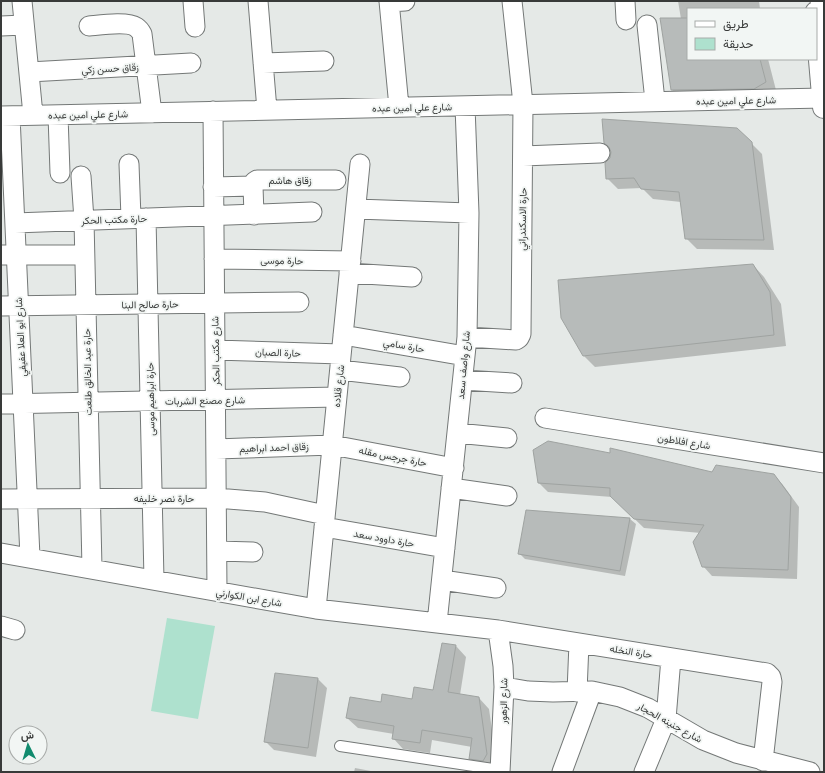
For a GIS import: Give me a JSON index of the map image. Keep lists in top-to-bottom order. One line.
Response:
{"streets":{"street":["زقاق حسن زكي","شارع علي امين عبده","زقاق هاشم","حارة مكتب الحكر","حارة الاسكندراني","حارة موسى","حارة صالح البنا","شارع ابو العلا عفيفي","حارة سامي","شارع مكتب الحكر","حارة الصبان","شارع واصف سعد","حارة عبد الخالق طلعت","شارع قلاده","حارة ابراهيم موسى","شارع مصنع الشربات","شارع افلاطون","زقاق احمد ابراهيم","حارة جرجس مقله","حارة نصر خليفه","حارة داوود سعد","شارع ابن الكوارني","حارة النخله","شارع الزهور","شارع جنينه الحجار"]},"crossings":[["شارع علي امين عبده","حارة الاسكندراني"],["شارع علي امين عبده","شارع ابو العلا عفيفي"],["شارع علي امين عبده","شارع مكتب الحكر"],["شارع علي امين عبده","شارع واصف سعد"],["حارة مكتب الحكر","شارع ابو العلا عفيفي"],["حارة مكتب الحكر","شارع مكتب الحكر"],["حارة مكتب الحكر","حارة عبد الخالق طلعت"],["حارة مكتب الحكر","حارة ابراهيم موسى"],["حارة الاسكندراني","شارع واصف سعد"],["حارة موسى","شارع مكتب الحكر"],["حارة موسى","شارع قلاده"],["حارة صالح البنا","شارع ابو العلا عفيفي"],["حارة صالح البنا","شارع مكتب الحكر"],["حارة صالح البنا","حارة عبد الخالق طلعت"],["حارة صالح البنا","حارة ابراهيم موسى"],["شارع ابو العلا عفيفي","شارع مصنع الشربات"],["شارع ابو العلا عفيفي","حارة نصر خليفه"],["شارع ابو العلا عفيفي","شارع ابن الكوارني"],["حارة سامي","شارع واصف سعد"],["حارة سامي","شارع قلاده"],["شارع مكتب الحكر","حارة الصبان"],["شارع مكتب الحكر","شارع مصنع الشربات"],["شارع مكتب الحكر","زقاق احمد ابراهيم"],["شارع مكتب الحكر","حارة نصر خليفه"],["شارع مكتب الحكر","شارع ابن الكوارني"],["حارة الصبان","شارع قلاده"],["شارع واصف سعد","حارة جرجس مقله"],["شارع واصف سعد","حارة داوود سعد"],["شارع واصف سعد","شارع ابن الكوارني"],["حارة عبد الخالق طلعت","شارع مصنع الشربات"],["حارة عبد الخالق طلعت","حارة نصر خليفه"],["حارة عبد الخالق طلعت","شارع ابن الكوارني"],["شارع قلاده","شارع مصنع الشربات"],["شارع قلاده","زقاق احمد ابراهيم"],["شارع قلاده","حارة جرجس مقله"],["شارع قلاده","حارة نصر خليفه"],["شارع قلاده","حارة داوود سعد"],["شارع قلاده","شارع ابن الكوارني"],["حارة ابراهيم موسى","شارع مصنع الشربات"],["حارة ابراهيم موسى","حارة نصر خليفه"],["حارة ابراهيم موسى","شارع ابن الكوارني"],["زقاق احمد ابراهيم","حارة جرجس مقله"],["حارة نصر خليفه","حارة داوود سعد"],["شارع ابن الكوارني","حارة النخله"],["شارع ابن الكوارني","شارع الزهور"],["حارة النخله","شارع الزهور"],["حارة النخله","شارع جنينه الحجار"],["شارع الزهور","شارع جنينه الحجار"]],"legend":["طريق","حديقة"],"north":"top"}
